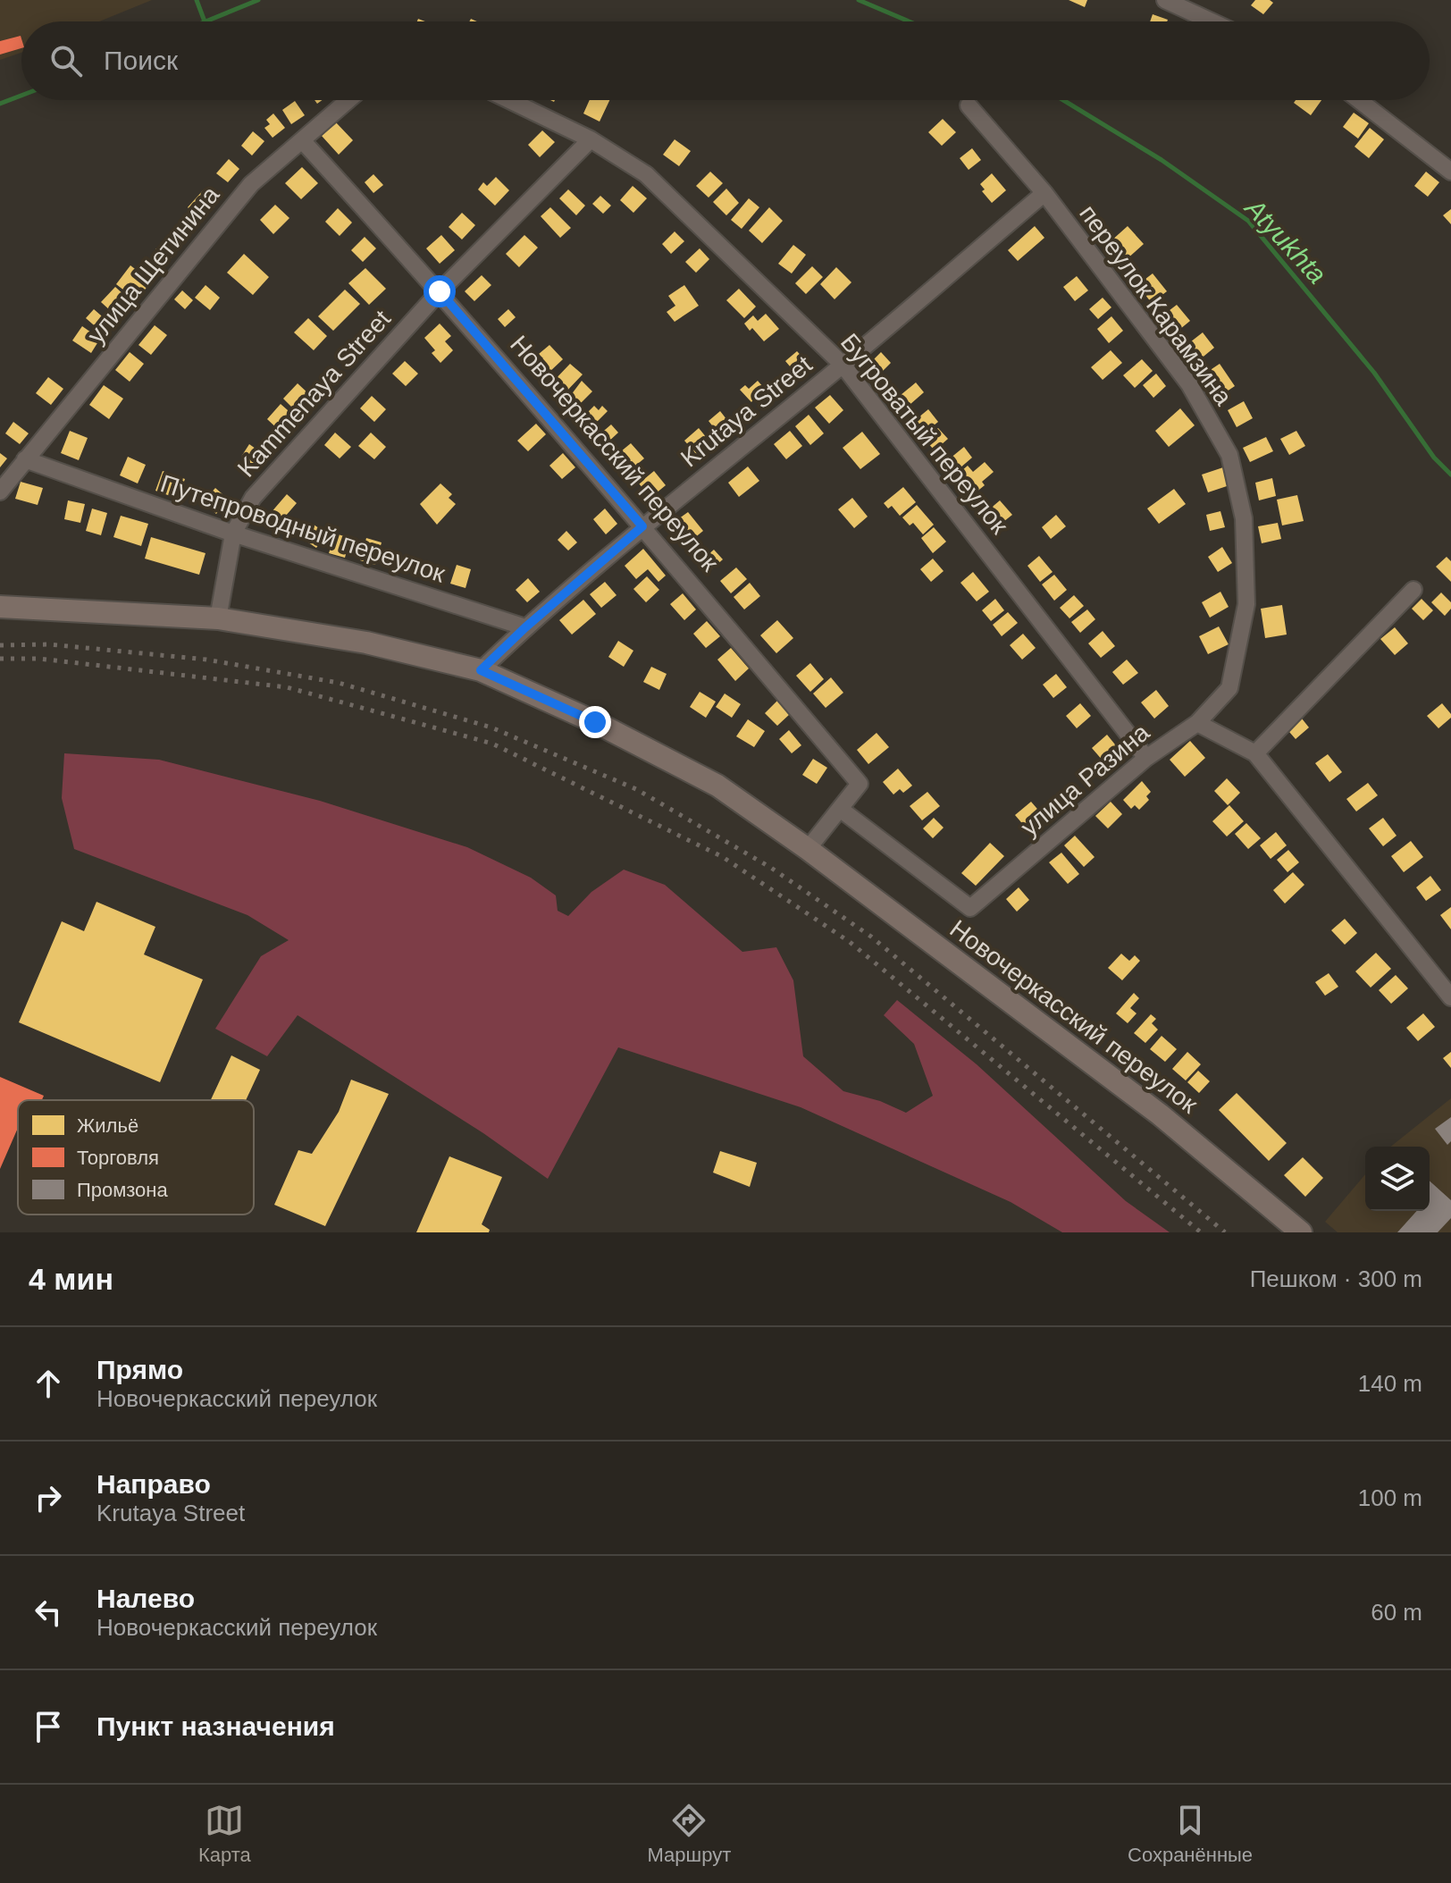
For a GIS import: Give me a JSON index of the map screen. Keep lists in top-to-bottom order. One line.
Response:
{"streets":{"main road":["Новочеркасский переулок"],"street":["улица Щетинина","переулок Карамзина","Kammenaya Street","Krutaya Street","Бугроватый переулок","Путепроводный переулок","улица Разина"]},"crossings":[["улица Щетинина","Новочеркасский переулок"],["улица Щетинина","Путепроводный переулок"],["переулок Карамзина","Krutaya Street"],["переулок Карамзина","улица Разина"],["Kammenaya Street","Бугроватый переулок"],["Kammenaya Street","Новочеркасский переулок"],["Kammenaya Street","Путепроводный переулок"],["Krutaya Street","Бугроватый переулок"],["Krutaya Street","Новочеркасский переулок"],["Krutaya Street","Путепроводный переулок"],["Бугроватый переулок","улица Разина"],["Новочеркасский переулок","улица Разина"]],"water":["Atyukhta"],"legend":["Жильё","Торговля","Промзона"],"page":{"search":"Поиск","heading":["4 мин","Пешком · 300 m"],"list":[["Прямо","Новочеркасский переулок","140 m"],["Направо","Krutaya Street","100 m"],["Налево","Новочеркасский переулок","60 m"],"Пункт назначения"],"nav":["Карта","Маршрут","Сохранённые"]}}
